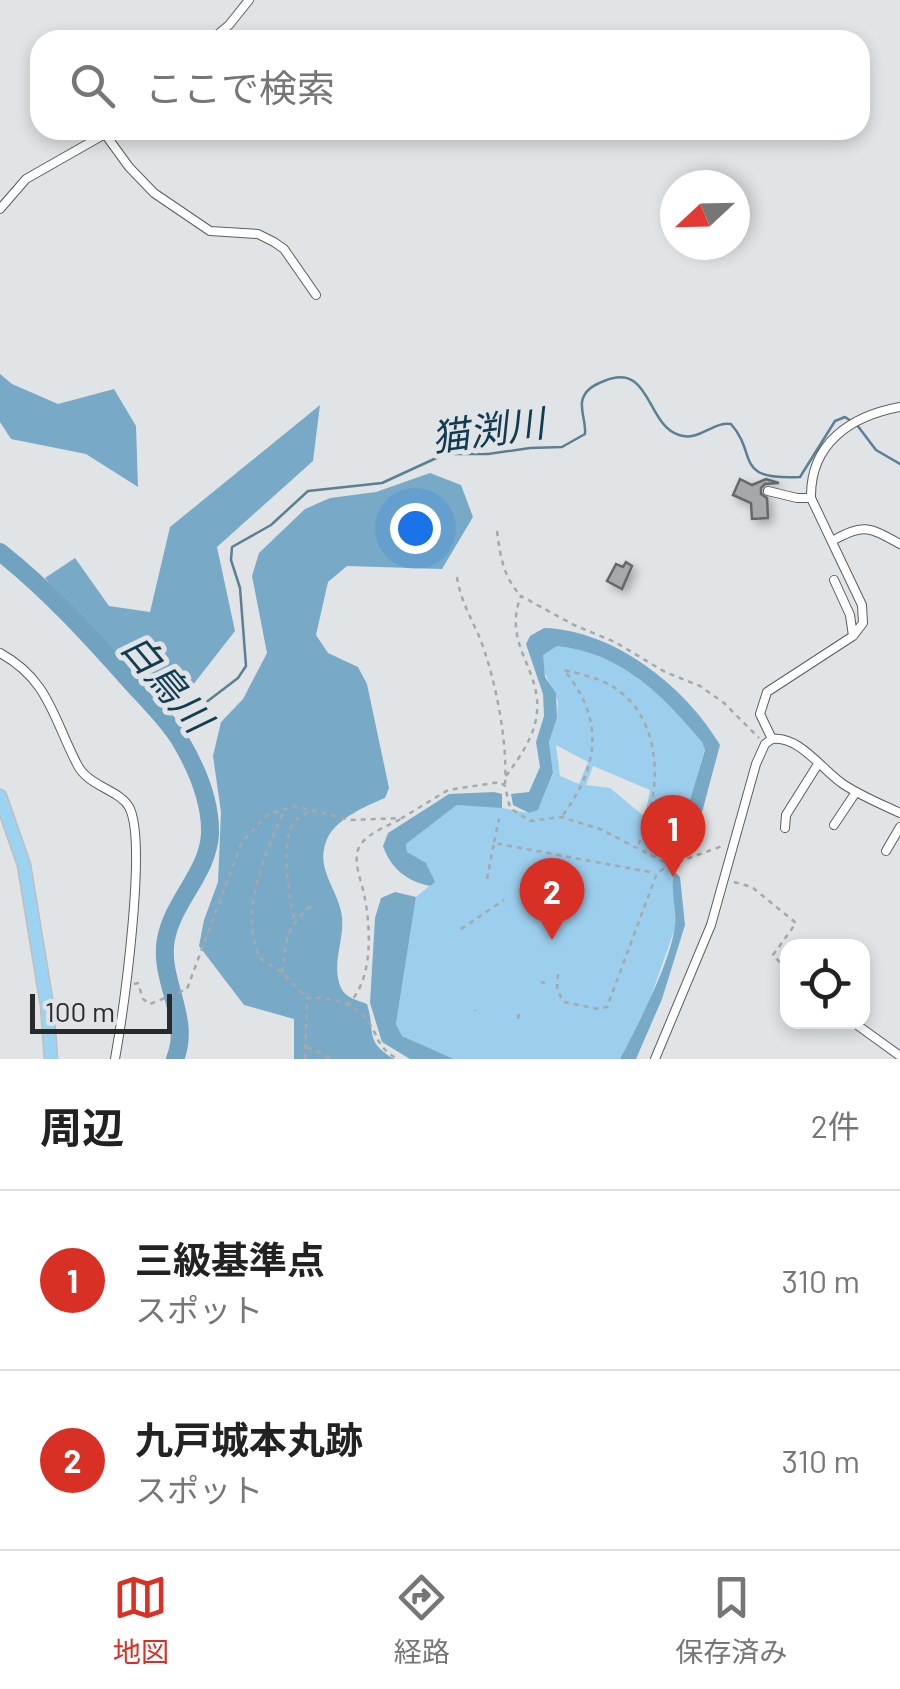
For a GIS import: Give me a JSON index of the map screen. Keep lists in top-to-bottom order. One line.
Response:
{"water":["猫渕川","白鳥川"],"scale_bar":"100 m","north":"left","page":{"search":"ここで検索","pins":["1","2"],"scale":"100 m","heading":["周辺","2件"],"list":[{"mark":"1","name":"三級基準点","note":"スポット","value":"310 m"},{"mark":"2","name":"九戸城本丸跡","note":"スポット","value":"310 m"}],"nav":["地図","経路","保存済み"]}}
